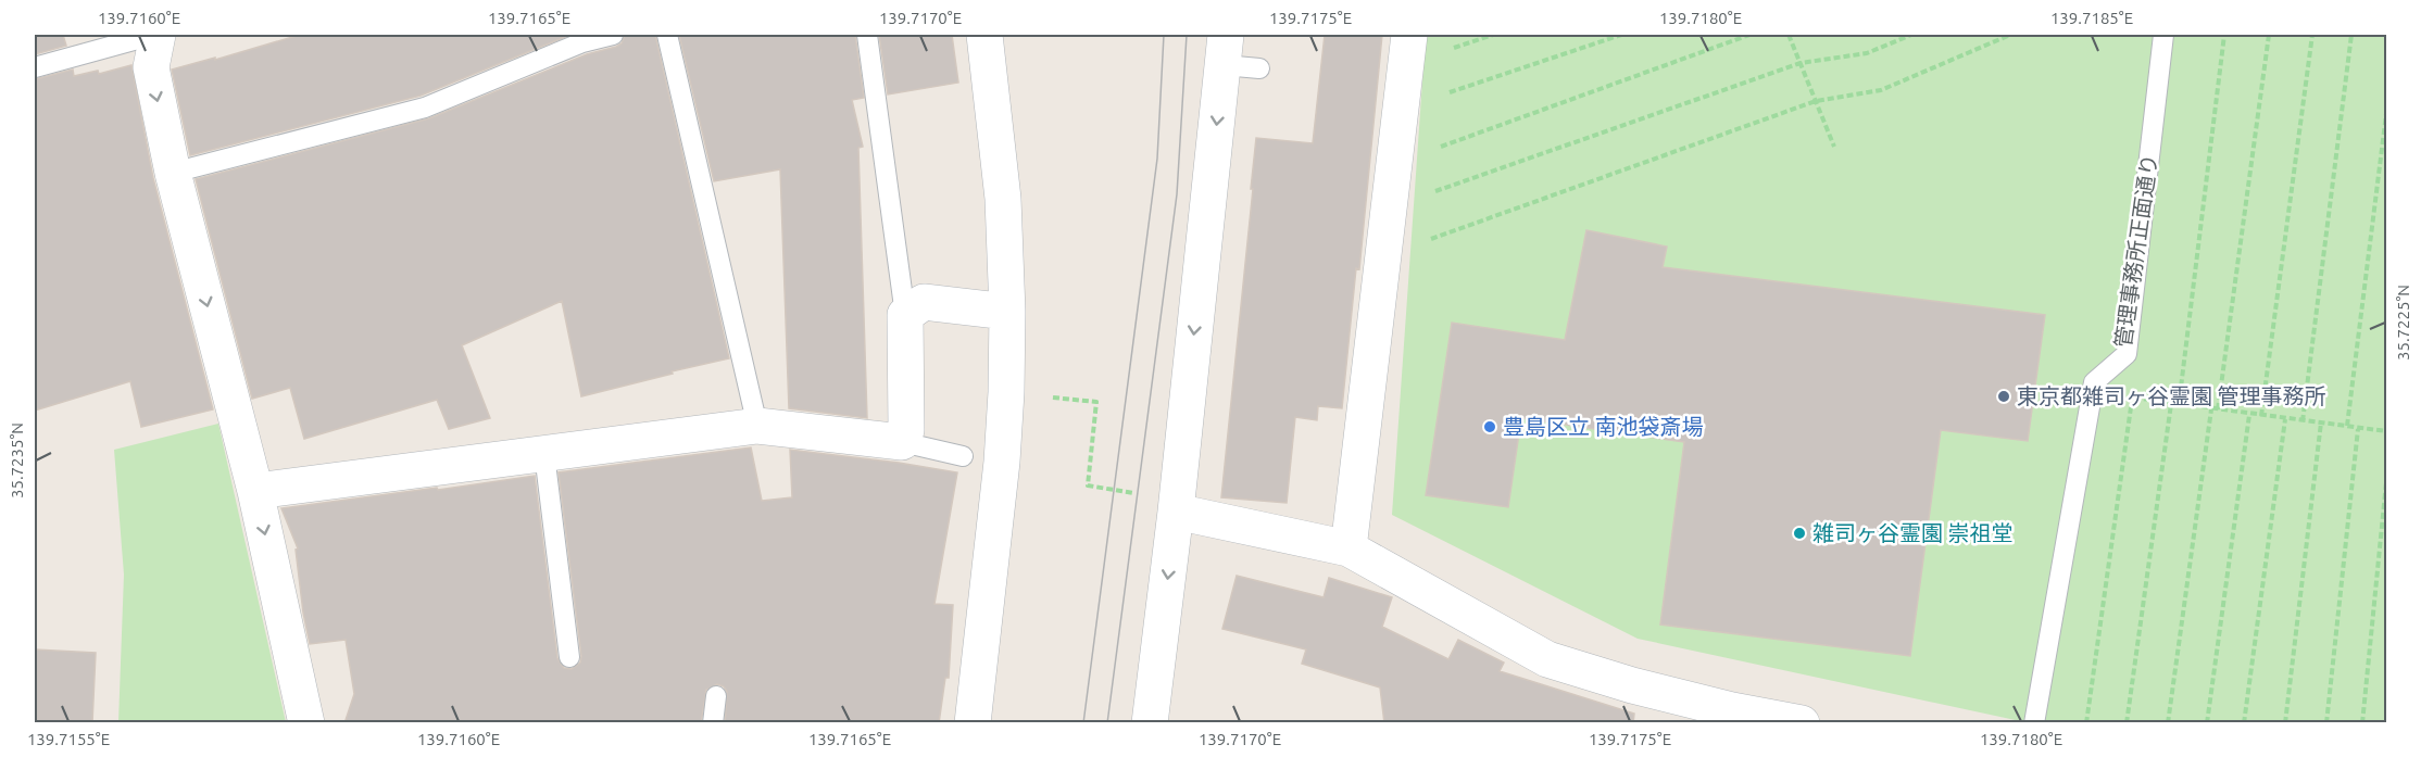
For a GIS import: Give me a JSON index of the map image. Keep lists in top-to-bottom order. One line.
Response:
{"streets":{"lane":["管理事務所正面通り"]},"places":["東京都雑司ヶ谷霊園 管理事務所","豊島区立 南池袋斎場","雑司ヶ谷霊園 崇祖堂"],"coordinates":["139.7160°E","139.7165°E","139.7170°E","139.7175°E","139.7180°E","139.7185°E","35.7225°N","35.7235°N","139.7155°E"]}
